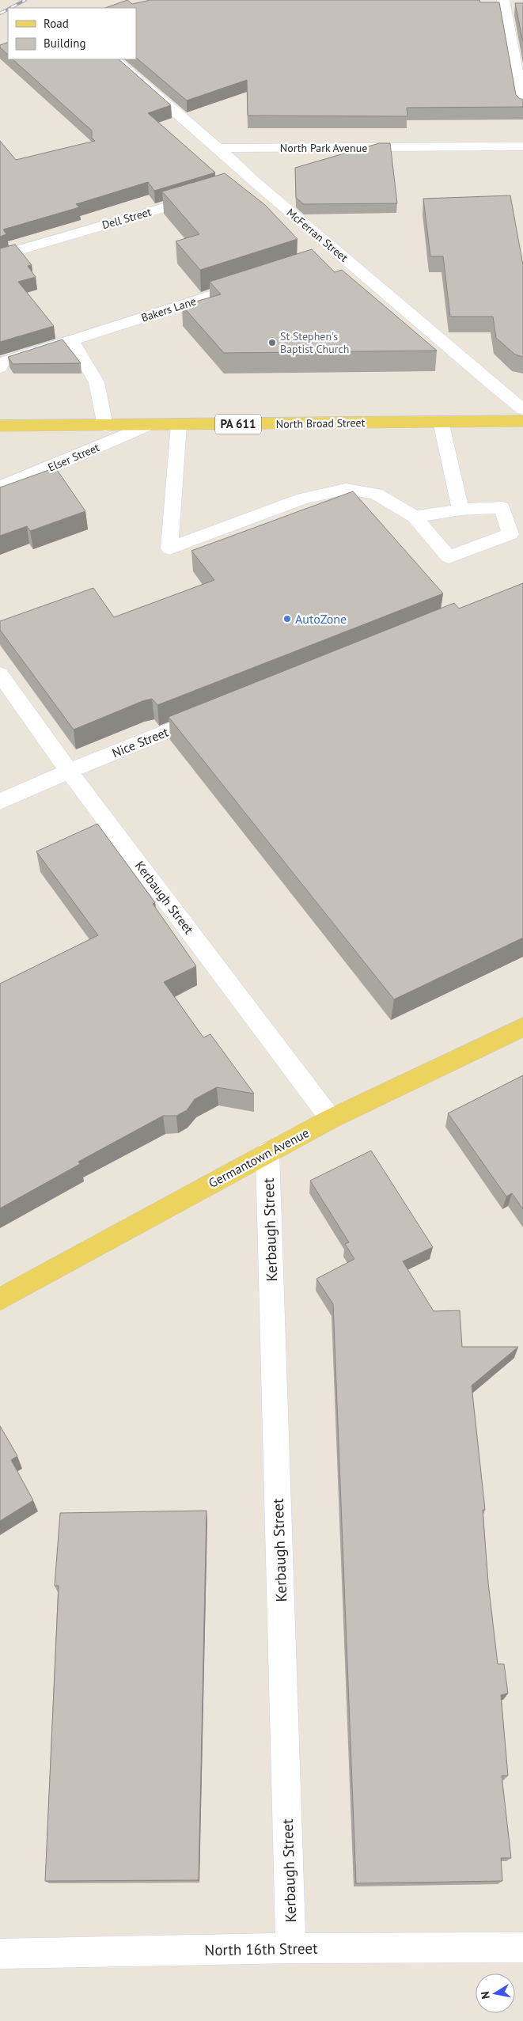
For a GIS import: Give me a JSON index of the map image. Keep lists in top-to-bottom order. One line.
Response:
{"streets":{"main road":["North Broad Street","PA 611","Germantown Avenue"],"street":["North Park Avenue","Dell Street","McFerran Street","Bakers Lane","Elser Street","Nice Street","Kerbaugh Street","North 16th Street"]},"crossings":[["North Park Avenue","McFerran Street"],["North Broad Street","Elser Street"],["Nice Street","Kerbaugh Street"],["Kerbaugh Street","Germantown Avenue"],["Kerbaugh Street","North 16th Street"]],"places":["St Stephen's Baptist Church","AutoZone"],"legend":["Road","Building"],"north":"left"}
